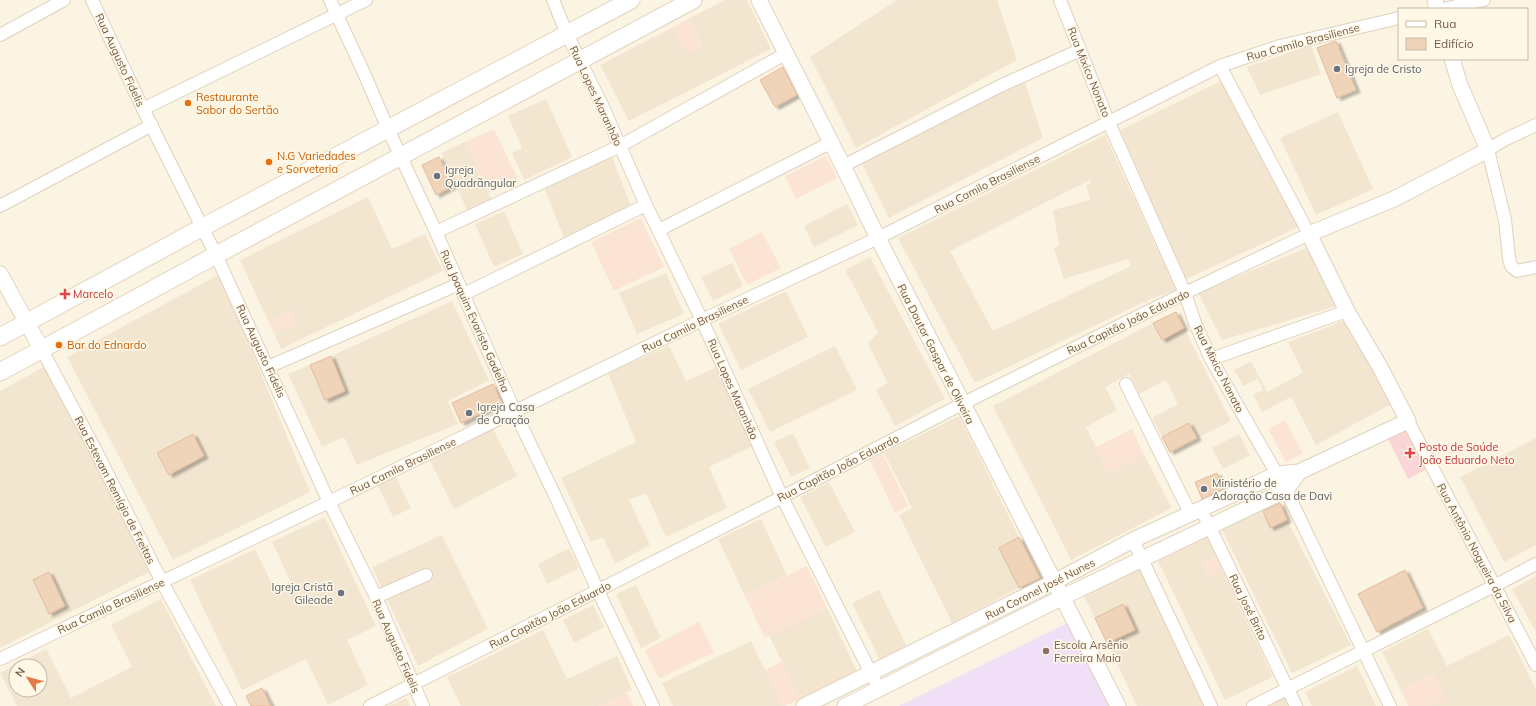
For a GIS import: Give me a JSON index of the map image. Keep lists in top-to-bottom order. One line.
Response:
{"streets":{"street":["Rua Camilo Brasiliense","Rua Augusto Fidelis","Rua Mixico Nonato","Rua Lopes Maranhão","Rua Joaquim Evaristo Gadelha","Rua Capitão João Eduardo","Rua Doutor Gaspar de Oliveira","Rua Estevam Remígio de Freitas","Rua Antônio Nogueira da Silva","Rua Coronel José Nunes","Rua José Brito"]},"crossings":[["Rua Camilo Brasiliense","Rua Augusto Fidelis"],["Rua Camilo Brasiliense","Rua Mixico Nonato"],["Rua Camilo Brasiliense","Rua Lopes Maranhão"],["Rua Camilo Brasiliense","Rua Joaquim Evaristo Gadelha"],["Rua Camilo Brasiliense","Rua Doutor Gaspar de Oliveira"],["Rua Camilo Brasiliense","Rua Estevam Remígio de Freitas"],["Rua Augusto Fidelis","Rua Capitão João Eduardo"],["Rua Mixico Nonato","Rua Capitão João Eduardo"],["Rua Mixico Nonato","Rua Coronel José Nunes"],["Rua Lopes Maranhão","Rua Capitão João Eduardo"],["Rua Lopes Maranhão","Rua Coronel José Nunes"],["Rua Joaquim Evaristo Gadelha","Rua Capitão João Eduardo"],["Rua Capitão João Eduardo","Rua Doutor Gaspar de Oliveira"],["Rua Doutor Gaspar de Oliveira","Rua Coronel José Nunes"],["Rua Coronel José Nunes","Rua José Brito"]],"places":{"other":["Igreja de Cristo","Restaurante Sabor do Sertão","N.G Variedades e Sorveteria","Igreja Quadrãngular","Bar do Ednardo","Igreja Casa de Oração","Ministério de Adoração Casa de Davi","Igreja Cristã Gileade","Escola Arsênio Ferreira Maia"],"health":["Marcelo","Posto de Saúde João Eduardo Neto"]},"legend":["Rua","Edifício"],"north":"top left"}
